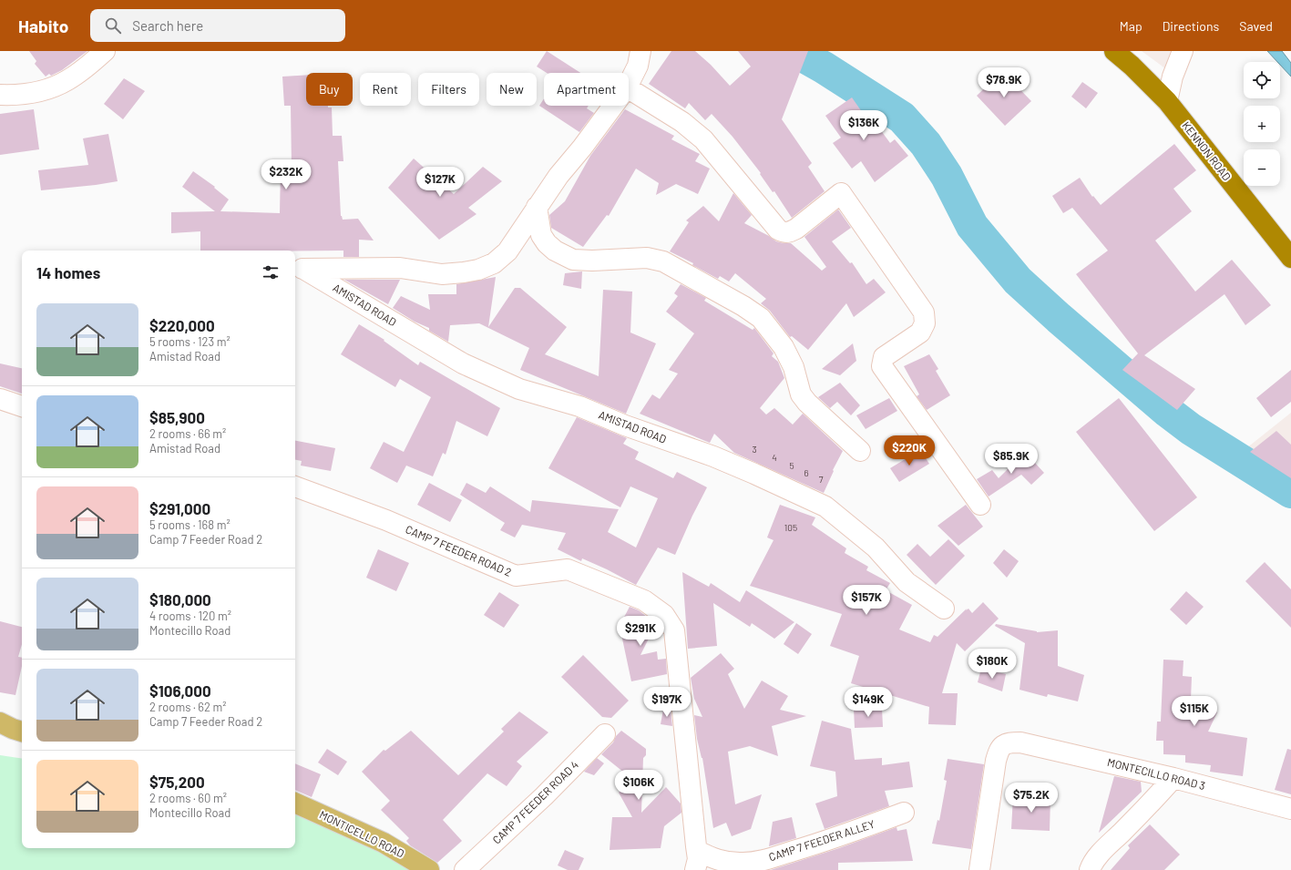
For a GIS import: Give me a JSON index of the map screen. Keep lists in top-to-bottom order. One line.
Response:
{"streets":{"highway":["KENNON ROAD"],"main road":["MONTICELLO ROAD"],"street":["AMISTAD ROAD","CAMP 7 FEEDER ROAD 2","MONTECILLO ROAD 3","CAMP 7 FEEDER ROAD 4","CAMP 7 FEEDER ALLEY"]},"crossings":[["CAMP 7 FEEDER ROAD 2","CAMP 7 FEEDER ALLEY"]],"house_numbers":["3","4","5","6","7","105"],"page":{"header":"Habito","search":"Search here","nav":["Map","Directions","Saved"],"map_buttons":["+","−"],"price":["$78.9K","$136K","$232K","$127K","$220K","$85.9K","$157K","$291K","$180K","$197K","$149K","$115K","$106K","$75.2K"],"chip":["Buy","Rent","Filters","New","Apartment"],"heading":"14 homes","list":[{"name":"$220,000","note":"5 rooms · 123 m² · Amistad Road"},{"name":"$85,900","note":"2 rooms · 66 m² · Amistad Road"},{"name":"$291,000","note":"5 rooms · 168 m² · Camp 7 Feeder Road 2"},{"name":"$180,000","note":"4 rooms · 120 m² · Montecillo Road"},{"name":"$106,000","note":"2 rooms · 62 m² · Camp 7 Feeder Road 2"},{"name":"$75,200","note":"2 rooms · 60 m² · Montecillo Road"}]}}
